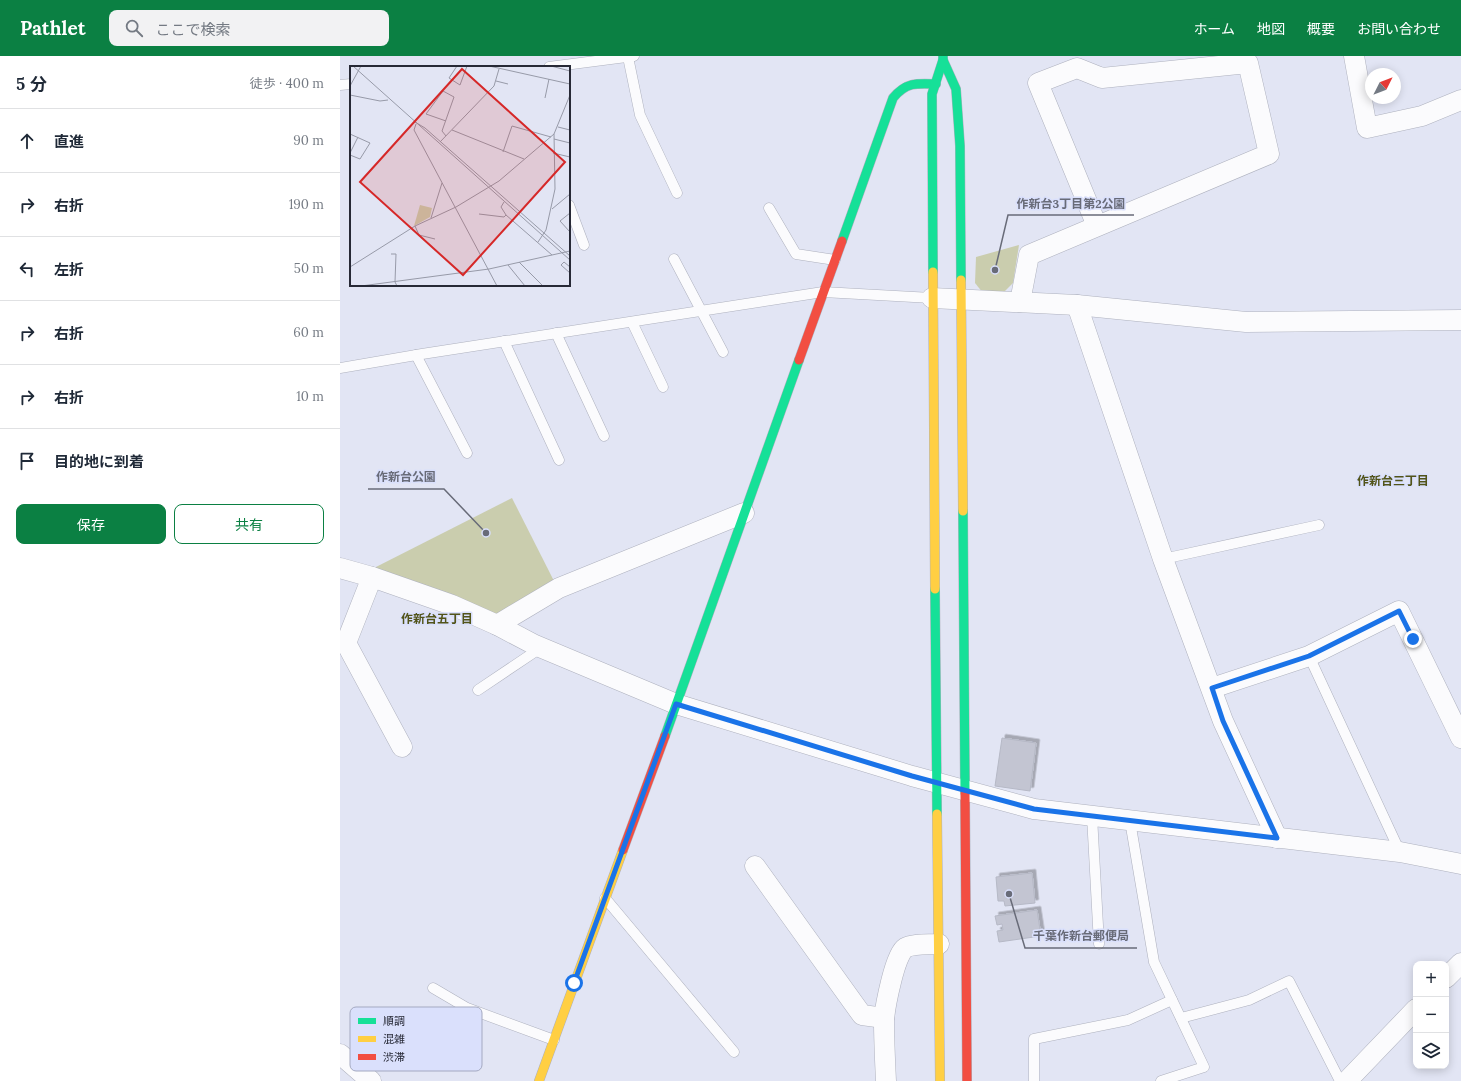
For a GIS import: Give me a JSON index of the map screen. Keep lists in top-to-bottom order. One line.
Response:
{"districts":["作新台三丁目","作新台五丁目"],"places":["作新台3丁目第2公園","作新台公園","千葉作新台郵便局"],"legend":["順調","混雑","渋滞"],"north":"top right","page":{"header":"Pathlet","search":"ここで検索","nav":["ホーム","地図","概要","お問い合わせ"],"heading":["5 分","徒歩 · 400 m"],"list":[["直進","90 m"],["右折","190 m"],["左折","50 m"],["右折","60 m"],["右折","10 m"],"目的地に到着"],"buttons":["保存","共有"],"map_buttons":["+","−"]}}
